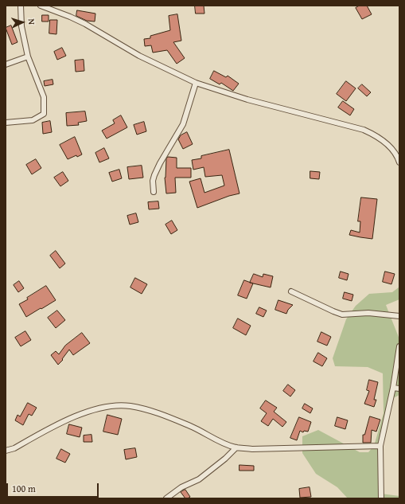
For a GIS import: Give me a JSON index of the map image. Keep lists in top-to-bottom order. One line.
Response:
{"scale_bar":"100 m","north":"right"}
